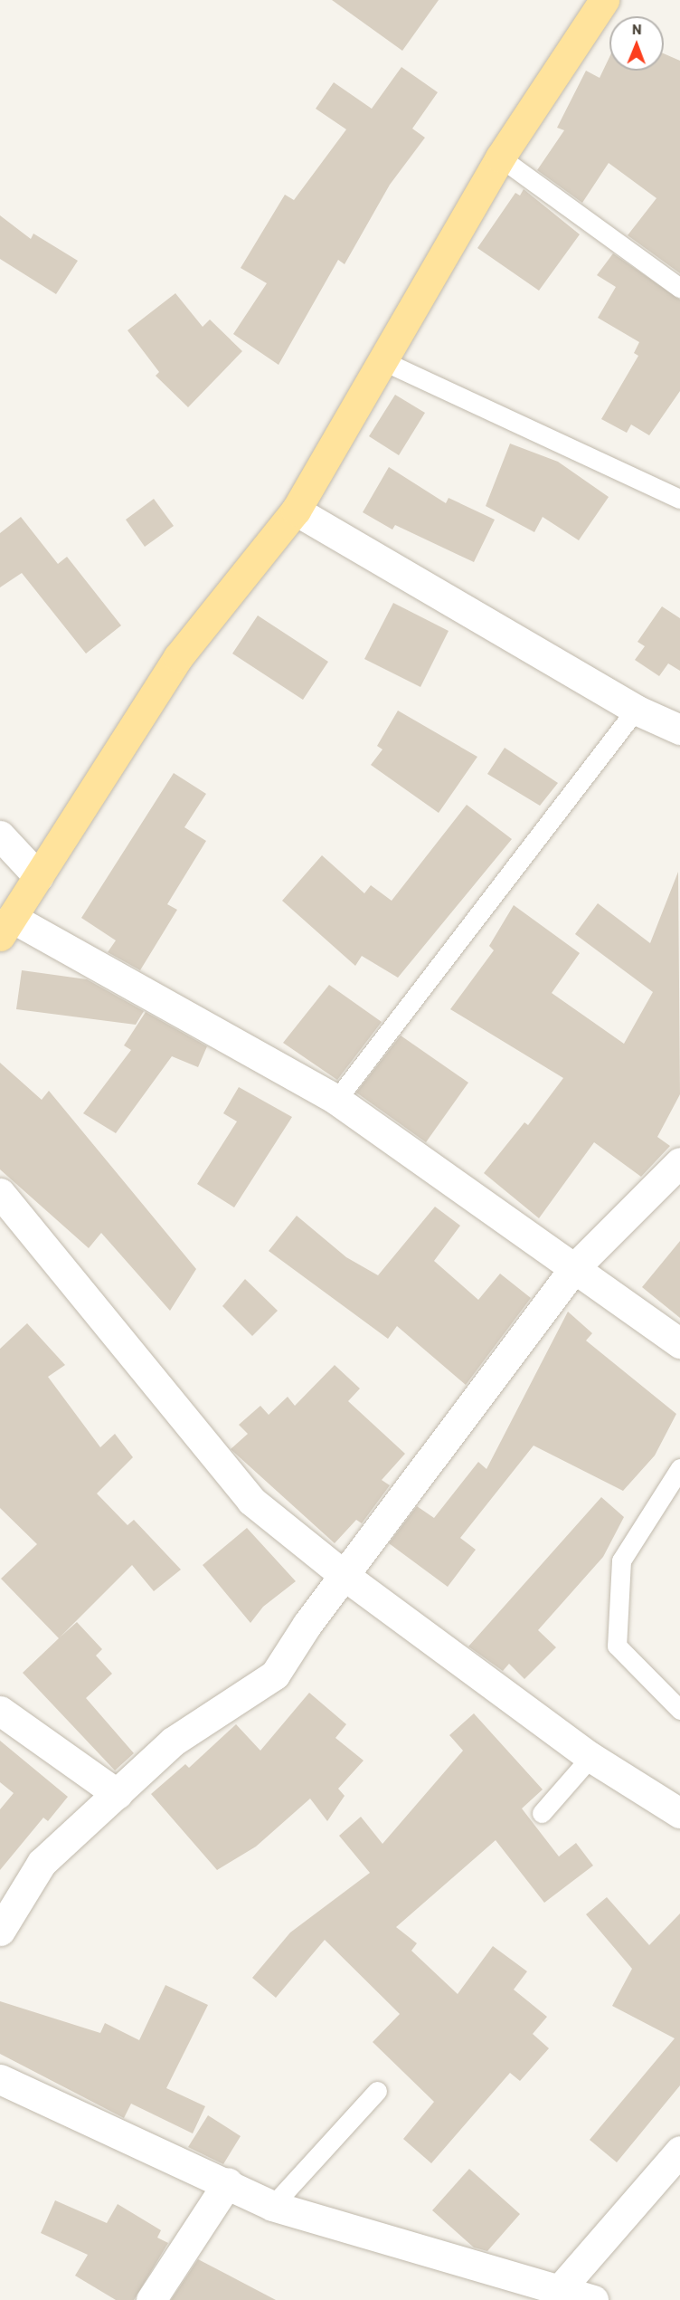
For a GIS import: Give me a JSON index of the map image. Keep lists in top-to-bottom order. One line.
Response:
{"north":"top"}
